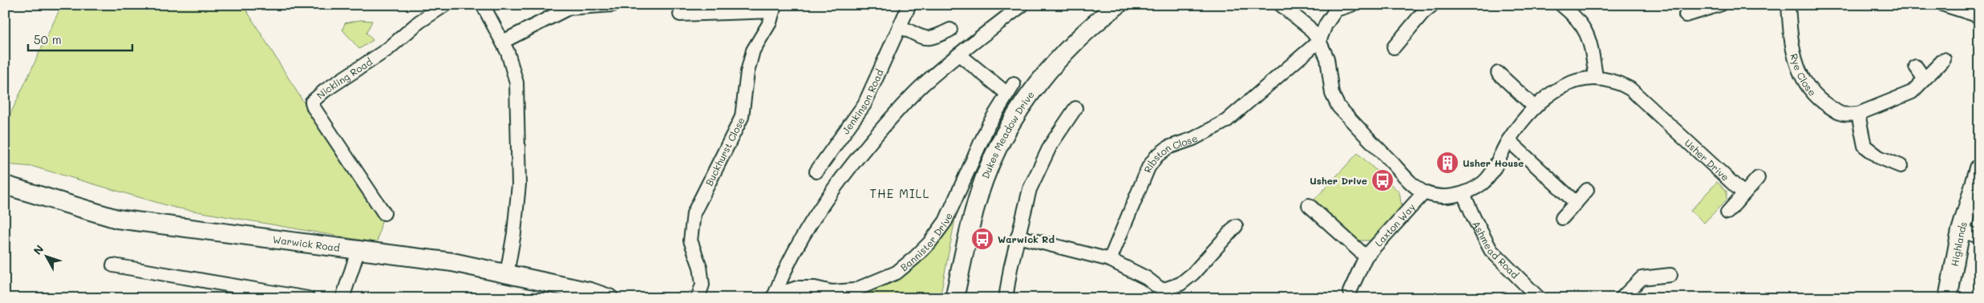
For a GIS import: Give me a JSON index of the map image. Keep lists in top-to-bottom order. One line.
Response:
{"streets":{"main road":["Dukes Meadow Drive","Warwick Road","Highlands"],"street":["Rye Close","Nickling Road","Jenkinson Road","Buckhurst Close","Ribston Close","Usher Drive","Laxton Way","Bannister Drive","Ashmead Road"]},"crossings":[["Usher Drive","Laxton Way"],["Usher Drive","Ashmead Road"]],"districts":["THE MILL"],"places":{"building":["Usher House"],"bus stop":["Usher Drive","Warwick Rd"]},"scale_bar":"50 m","north":"top left"}
